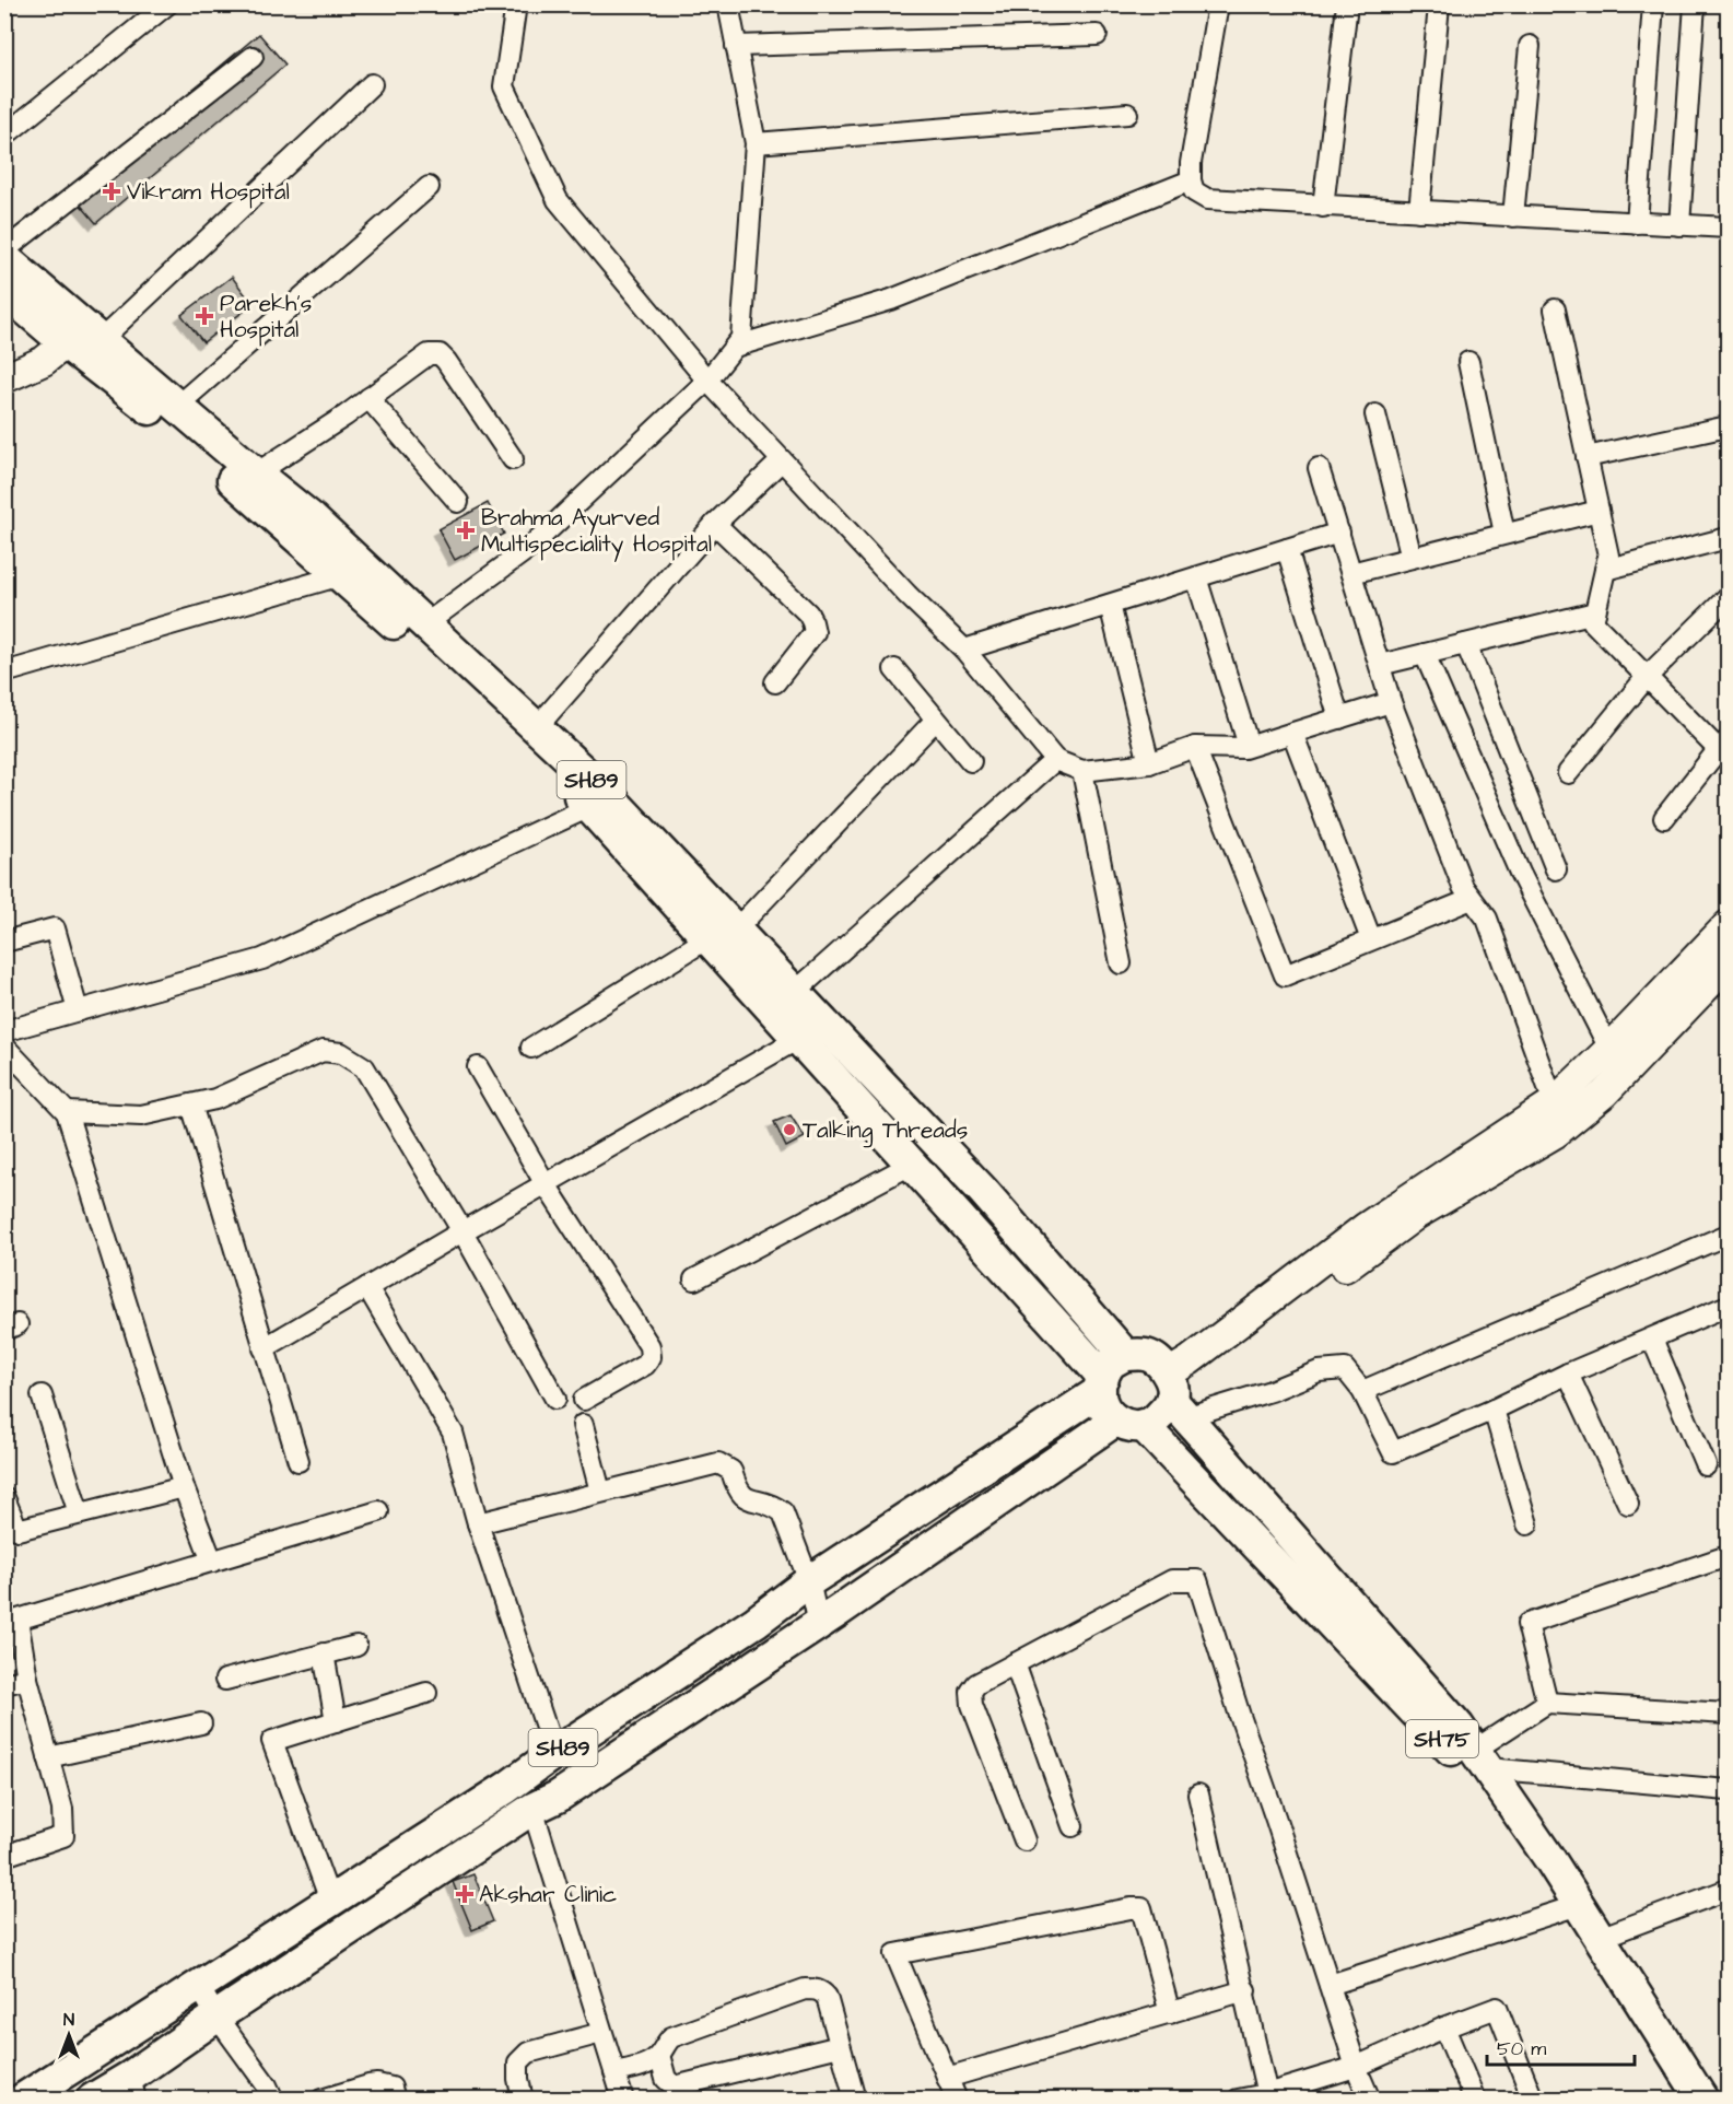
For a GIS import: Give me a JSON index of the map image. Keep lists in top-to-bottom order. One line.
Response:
{"streets":{"main road":["SH89","SH75"]},"crossings":[["SH89","SH75"]],"places":{"health":["Vikram Hospital","Parekh's Hospital","Brahma Ayurved Multispeciality Hospital","Akshar Clinic"],"other":["Talking Threads"]},"scale_bar":"50 m","north":"top"}
